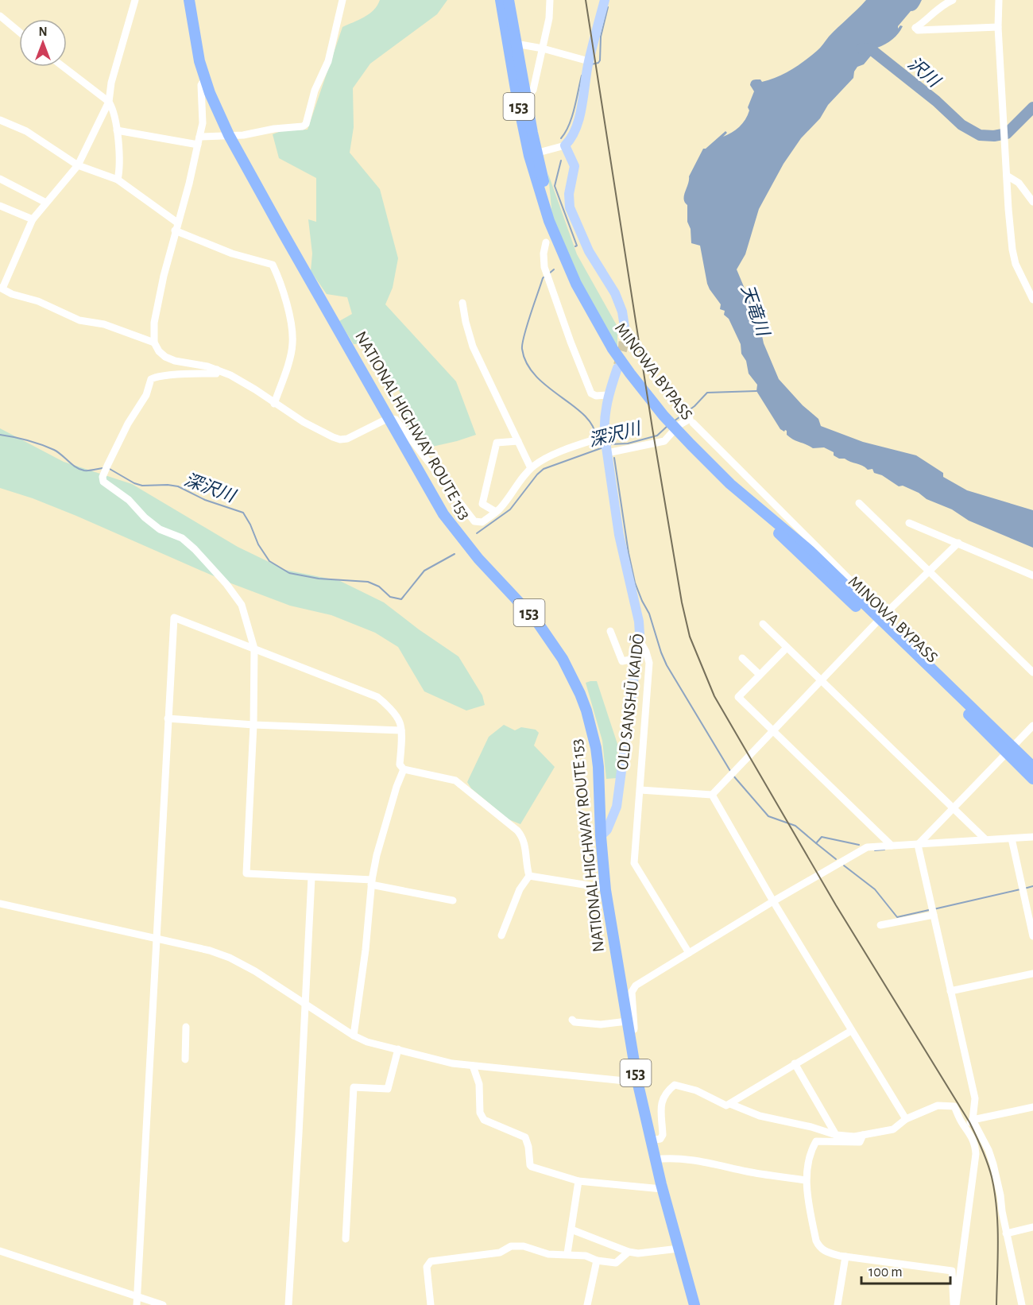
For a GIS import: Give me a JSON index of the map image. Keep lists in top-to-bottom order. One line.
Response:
{"streets":{"highway":["153","MINOWA BYPASS","NATIONAL HIGHWAY ROUTE 153"],"main road":["OLD SANSHŪ KAIDŌ"]},"crossings":[["153","MINOWA BYPASS"],["NATIONAL HIGHWAY ROUTE 153","OLD SANSHŪ KAIDŌ"]],"water":["沢川","天竜川","深沢川"],"scale_bar":"100 m","north":"top"}
